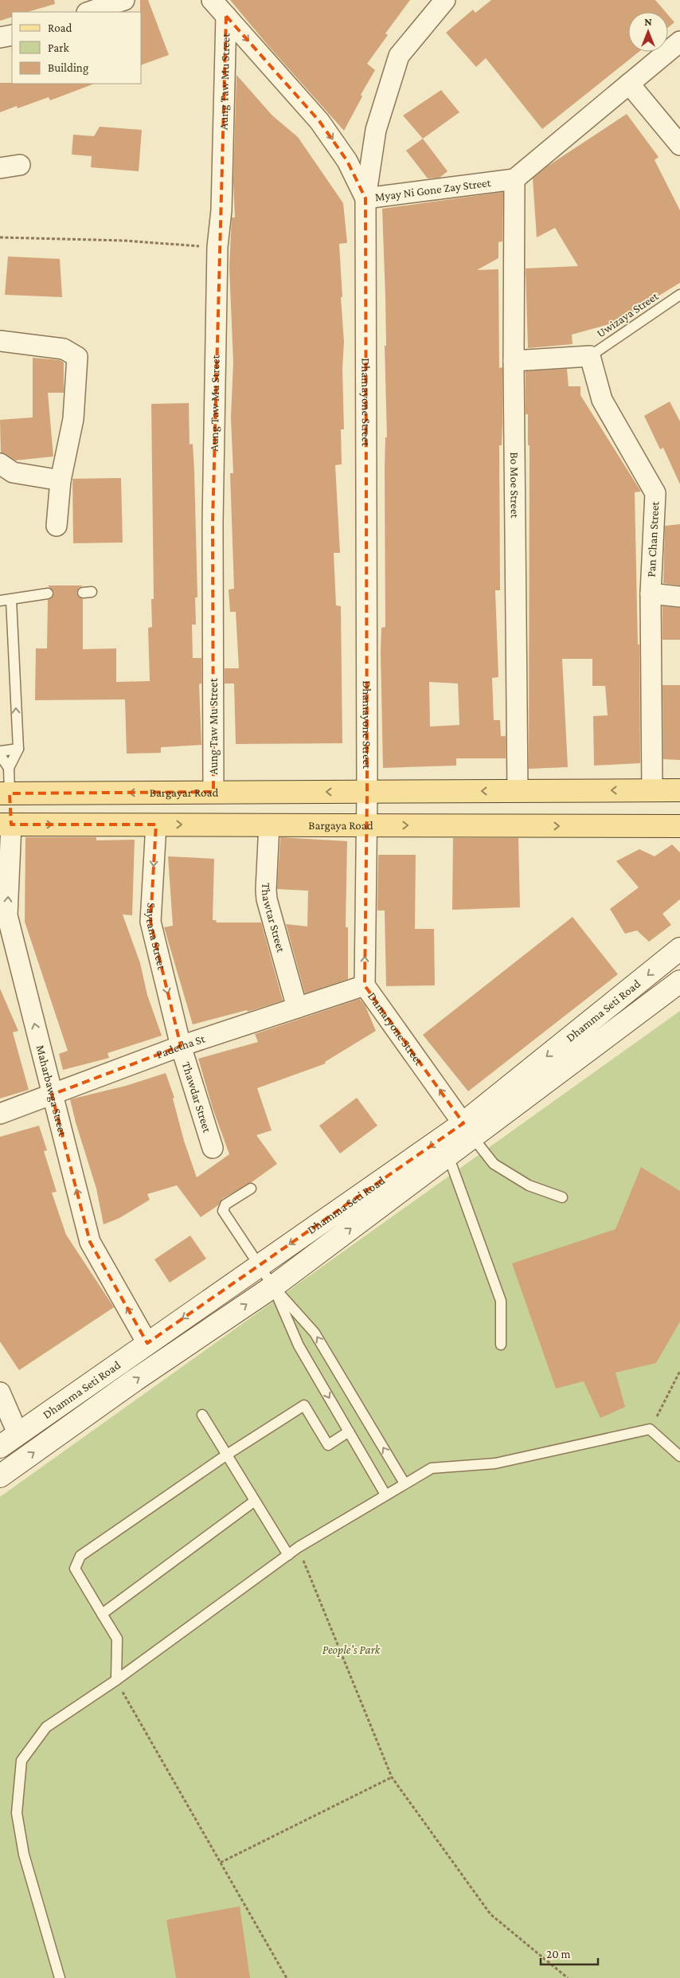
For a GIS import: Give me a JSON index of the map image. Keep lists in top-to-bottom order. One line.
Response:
{"streets":{"main road":["Bargayar Road","Bargaya Road","Dhamma Seti Road"],"street":["Aung Taw Mu Street","Myay Ni Gone Zay Street","Dhamayone Street","Bo Moe Street","Pan Chan Street","Thawtar Street","Saytana Street","Damaryone Street","Padetha St","Maharbawga Street","Thawdar Street"],"lane":["Uwizaya Street"]},"crossings":[["Aung Taw Mu Street","Myay Ni Gone Zay Street"],["Aung Taw Mu Street","Bargayar Road"],["Myay Ni Gone Zay Street","Dhamayone Street"],["Myay Ni Gone Zay Street","Bo Moe Street"],["Uwizaya Street","Pan Chan Street"],["Dhamayone Street","Bargayar Road"],["Dhamayone Street","Bargaya Road"],["Dhamayone Street","Damaryone Street"],["Bargaya Road","Thawtar Street"],["Bargaya Road","Saytana Street"],["Bargaya Road","Damaryone Street"],["Bargaya Road","Maharbawga Street"],["Thawtar Street","Padetha St"],["Saytana Street","Padetha St"],["Saytana Street","Thawdar Street"],["Dhamma Seti Road","Damaryone Street"],["Dhamma Seti Road","Maharbawga Street"],["Damaryone Street","Padetha St"],["Padetha St","Maharbawga Street"],["Padetha St","Thawdar Street"]],"one_way":["Myay Ni Gone Zay Street","Bargayar Road","Saytana Street","Damaryone Street","Maharbawga Street"],"parks":["People's Park"],"legend":["Road","Park","Building"],"scale_bar":"20 m","north":"top"}
